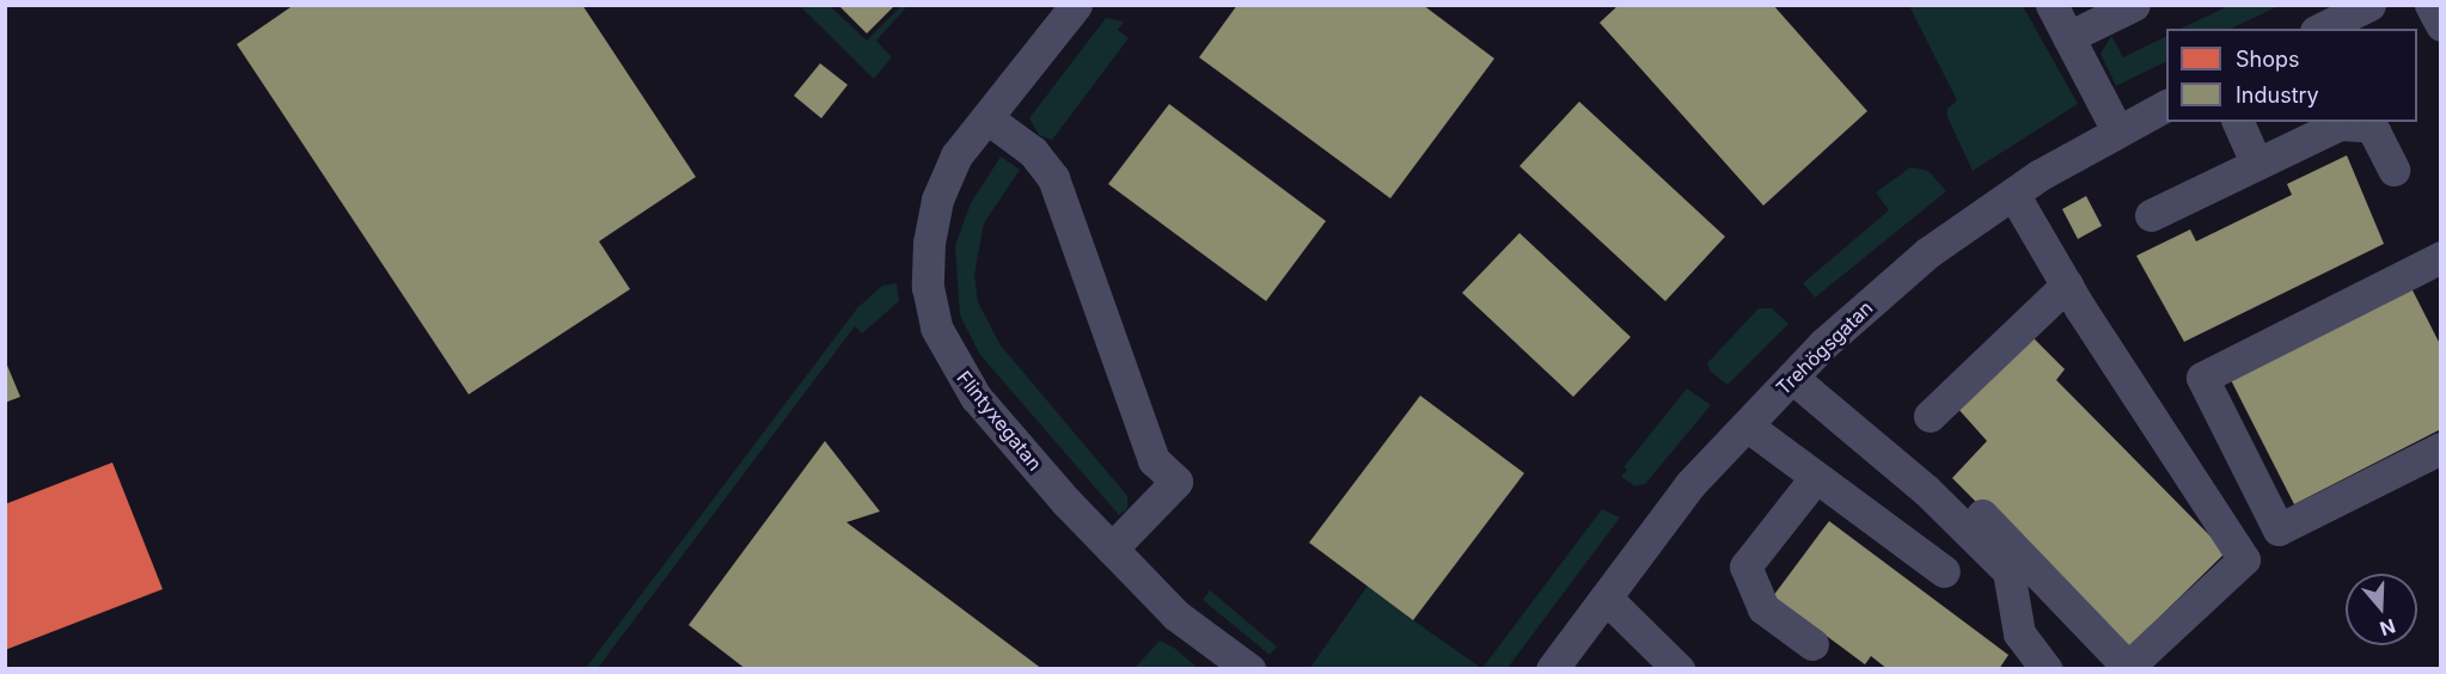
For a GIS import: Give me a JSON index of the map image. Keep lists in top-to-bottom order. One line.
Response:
{"streets":{"street":["Trehögsgatan","Flintyxegatan"]},"legend":["Shops","Industry"],"north":"bottom"}
